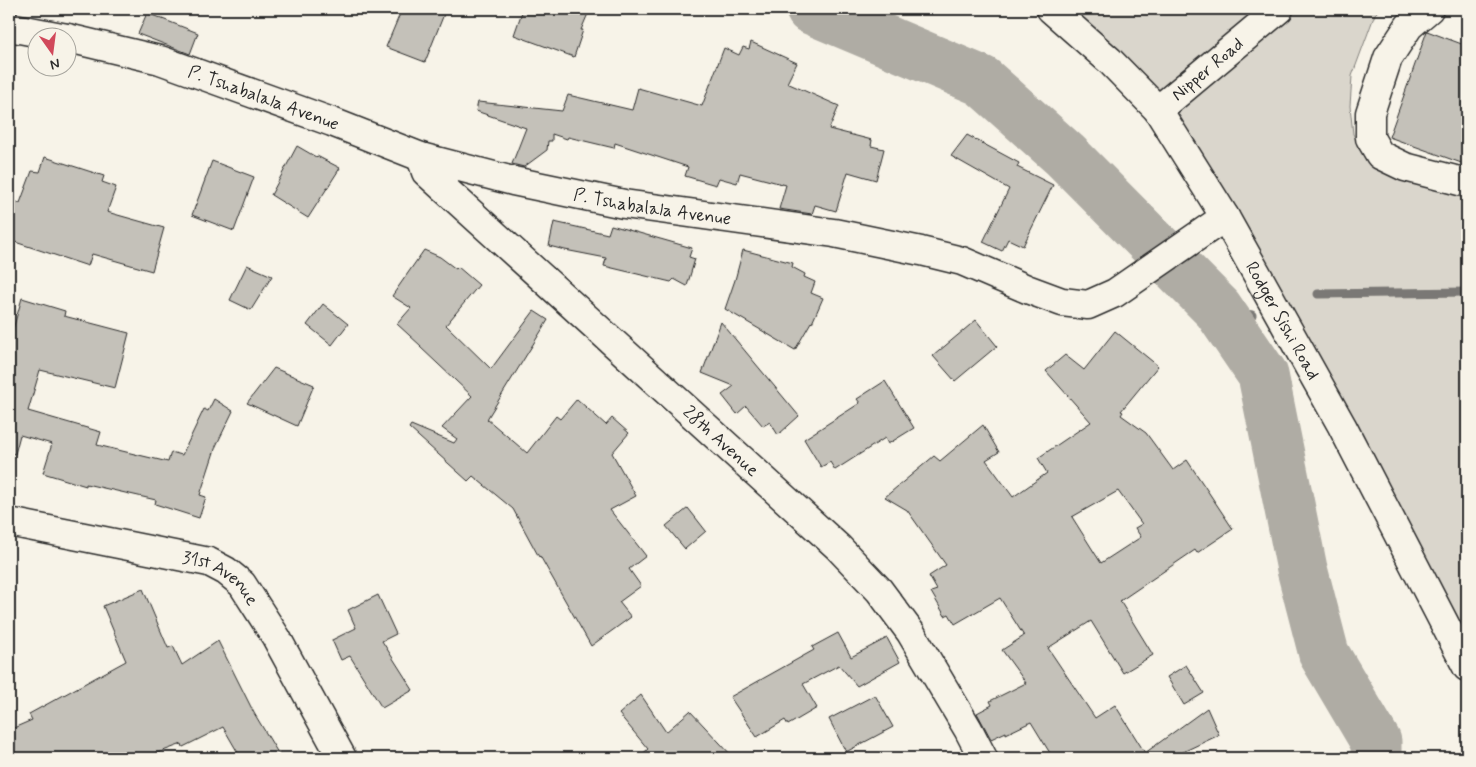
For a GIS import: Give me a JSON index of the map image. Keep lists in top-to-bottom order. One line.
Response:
{"streets":{"street":["Nipper Road","P. Tshabalala Avenue","Rodger Sishi Road","28th Avenue","31st Avenue"]},"crossings":[["Nipper Road","Rodger Sishi Road"],["P. Tshabalala Avenue","Rodger Sishi Road"],["P. Tshabalala Avenue","28th Avenue"]],"north":"bottom"}
